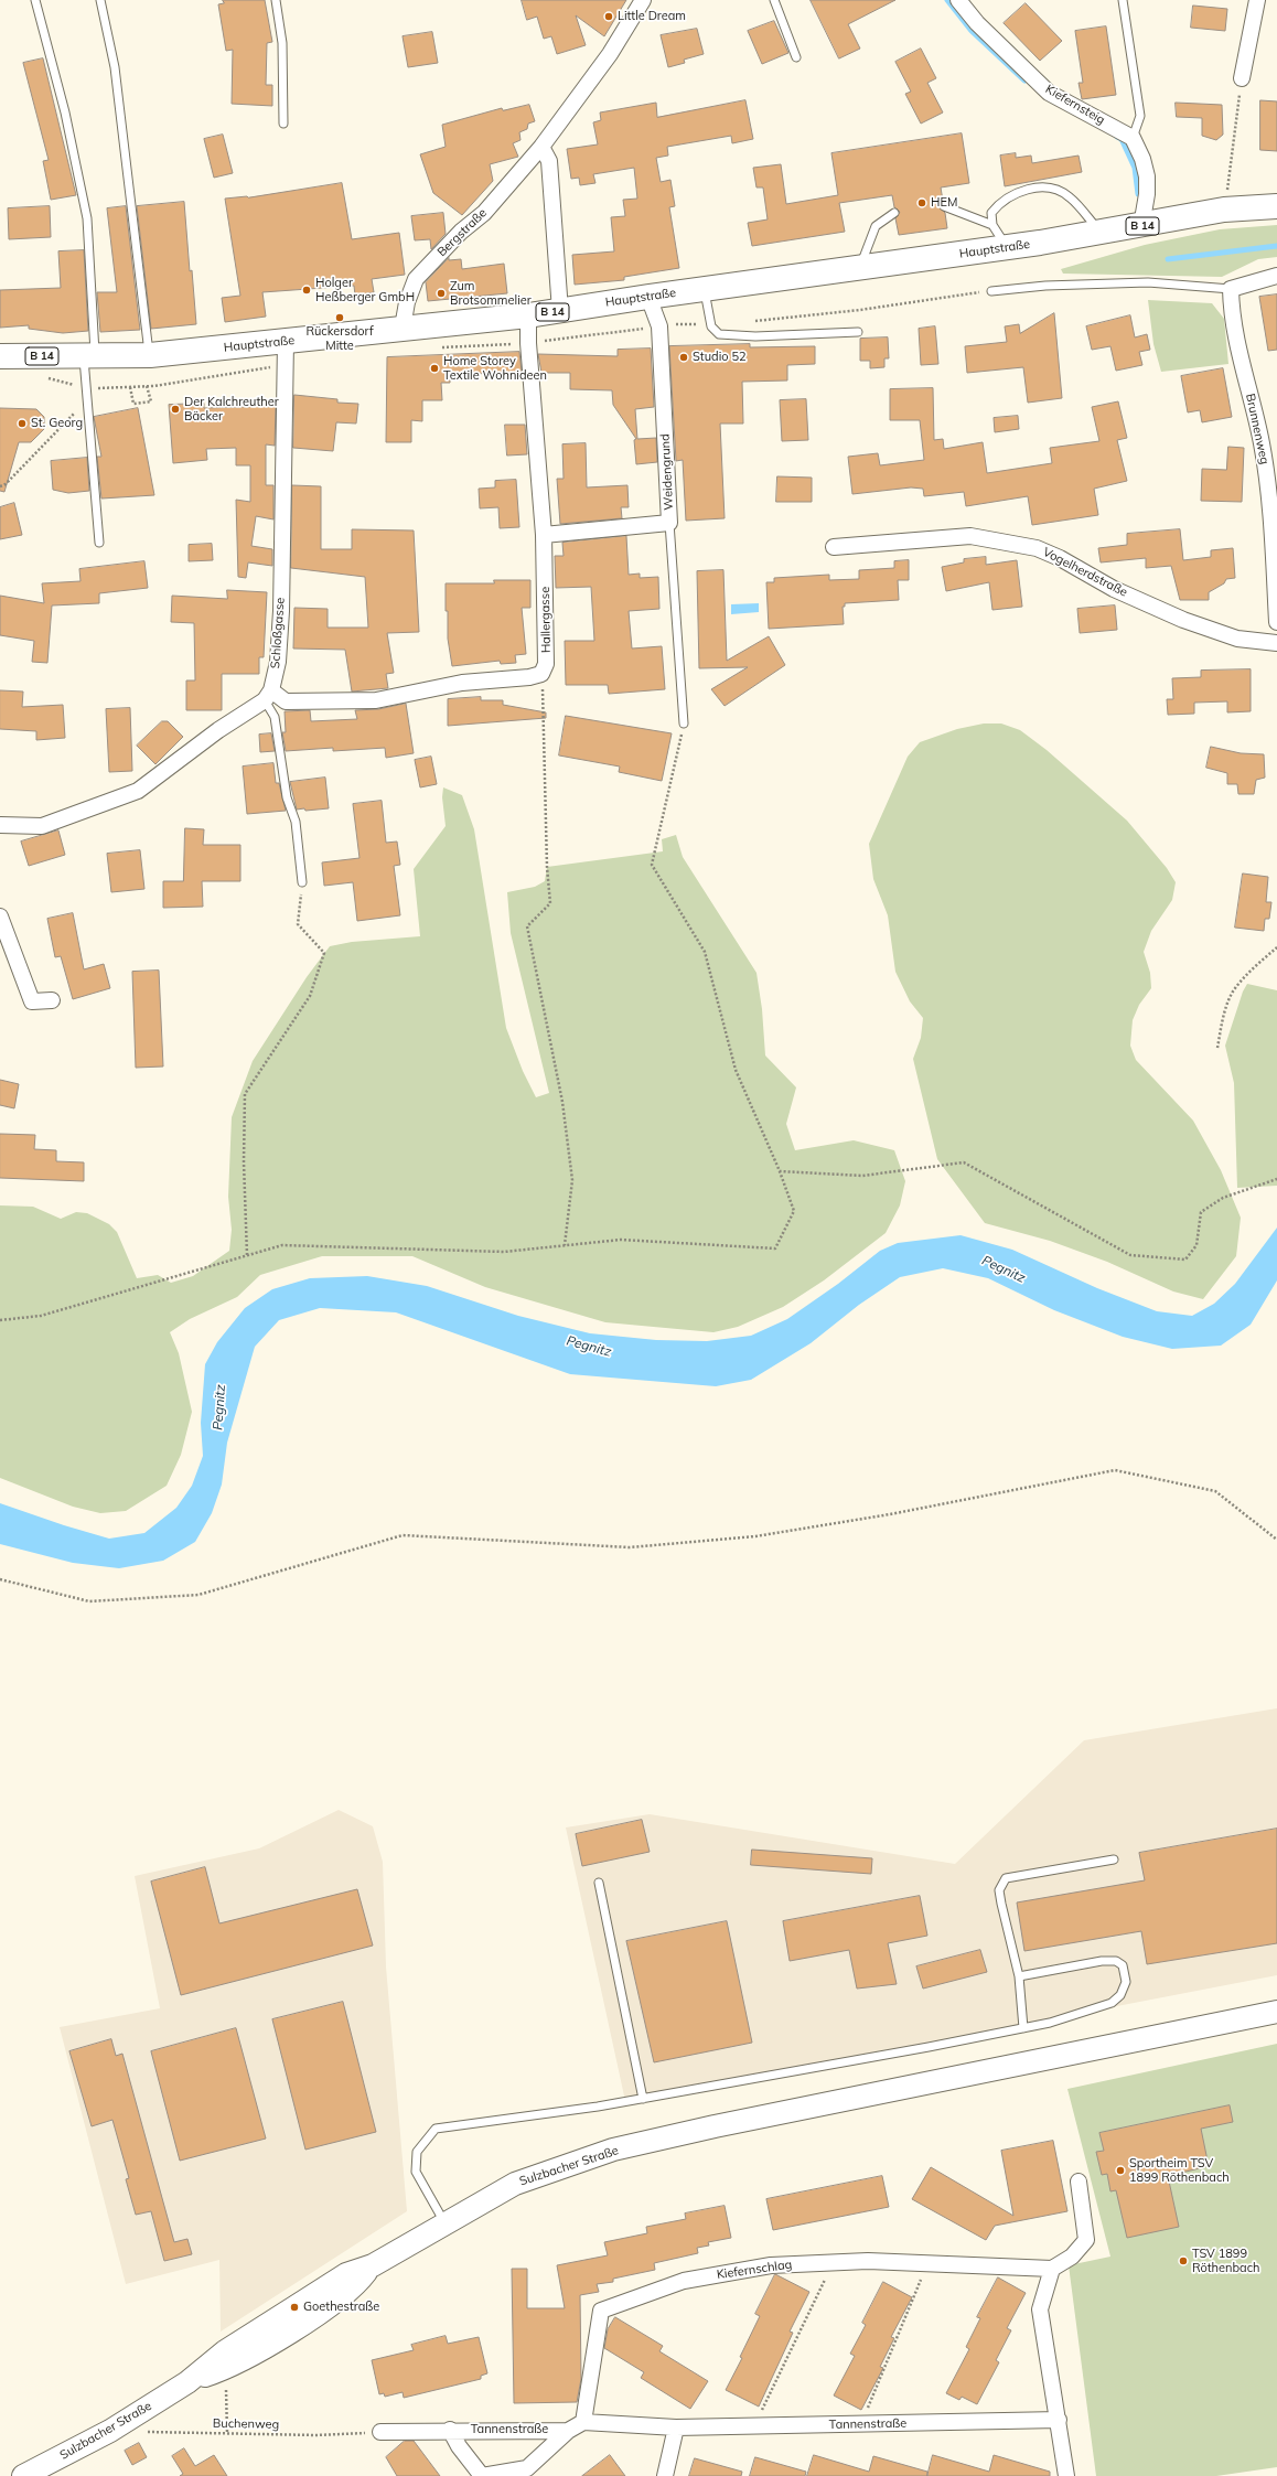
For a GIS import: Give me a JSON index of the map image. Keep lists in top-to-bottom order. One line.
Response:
{"streets":{"main road":["B 14","Hauptstraße","Sulzbacher Straße"],"street":["Kiefernsteig","Bergstraße","Brunnenweg","Weidengrund","Vogelherdstraße","Hallergasse","Schloßgasse","Kiefernschlag","Tannenstraße"],"path":["Buchenweg"]},"crossings":[["Bergstraße","Hauptstraße"],["Hauptstraße","Weidengrund"],["Hauptstraße","Hallergasse"],["Hauptstraße","Schloßgasse"],["Weidengrund","Hallergasse"],["Kiefernschlag","Tannenstraße"],["Buchenweg","Tannenstraße"]],"water":["Pegnitz"],"places":["Little Dream","HEM","Holger Heßberger GmbH","Zum Brotsommelier","Rückersdorf Mitte","Studio 52","Home Storey Textile Wohnideen","Der Kalchreuther Bäcker","St. Georg","Sportheim TSV 1899 Röthenbach","TSV 1899 Röthenbach","Goethestraße"]}
